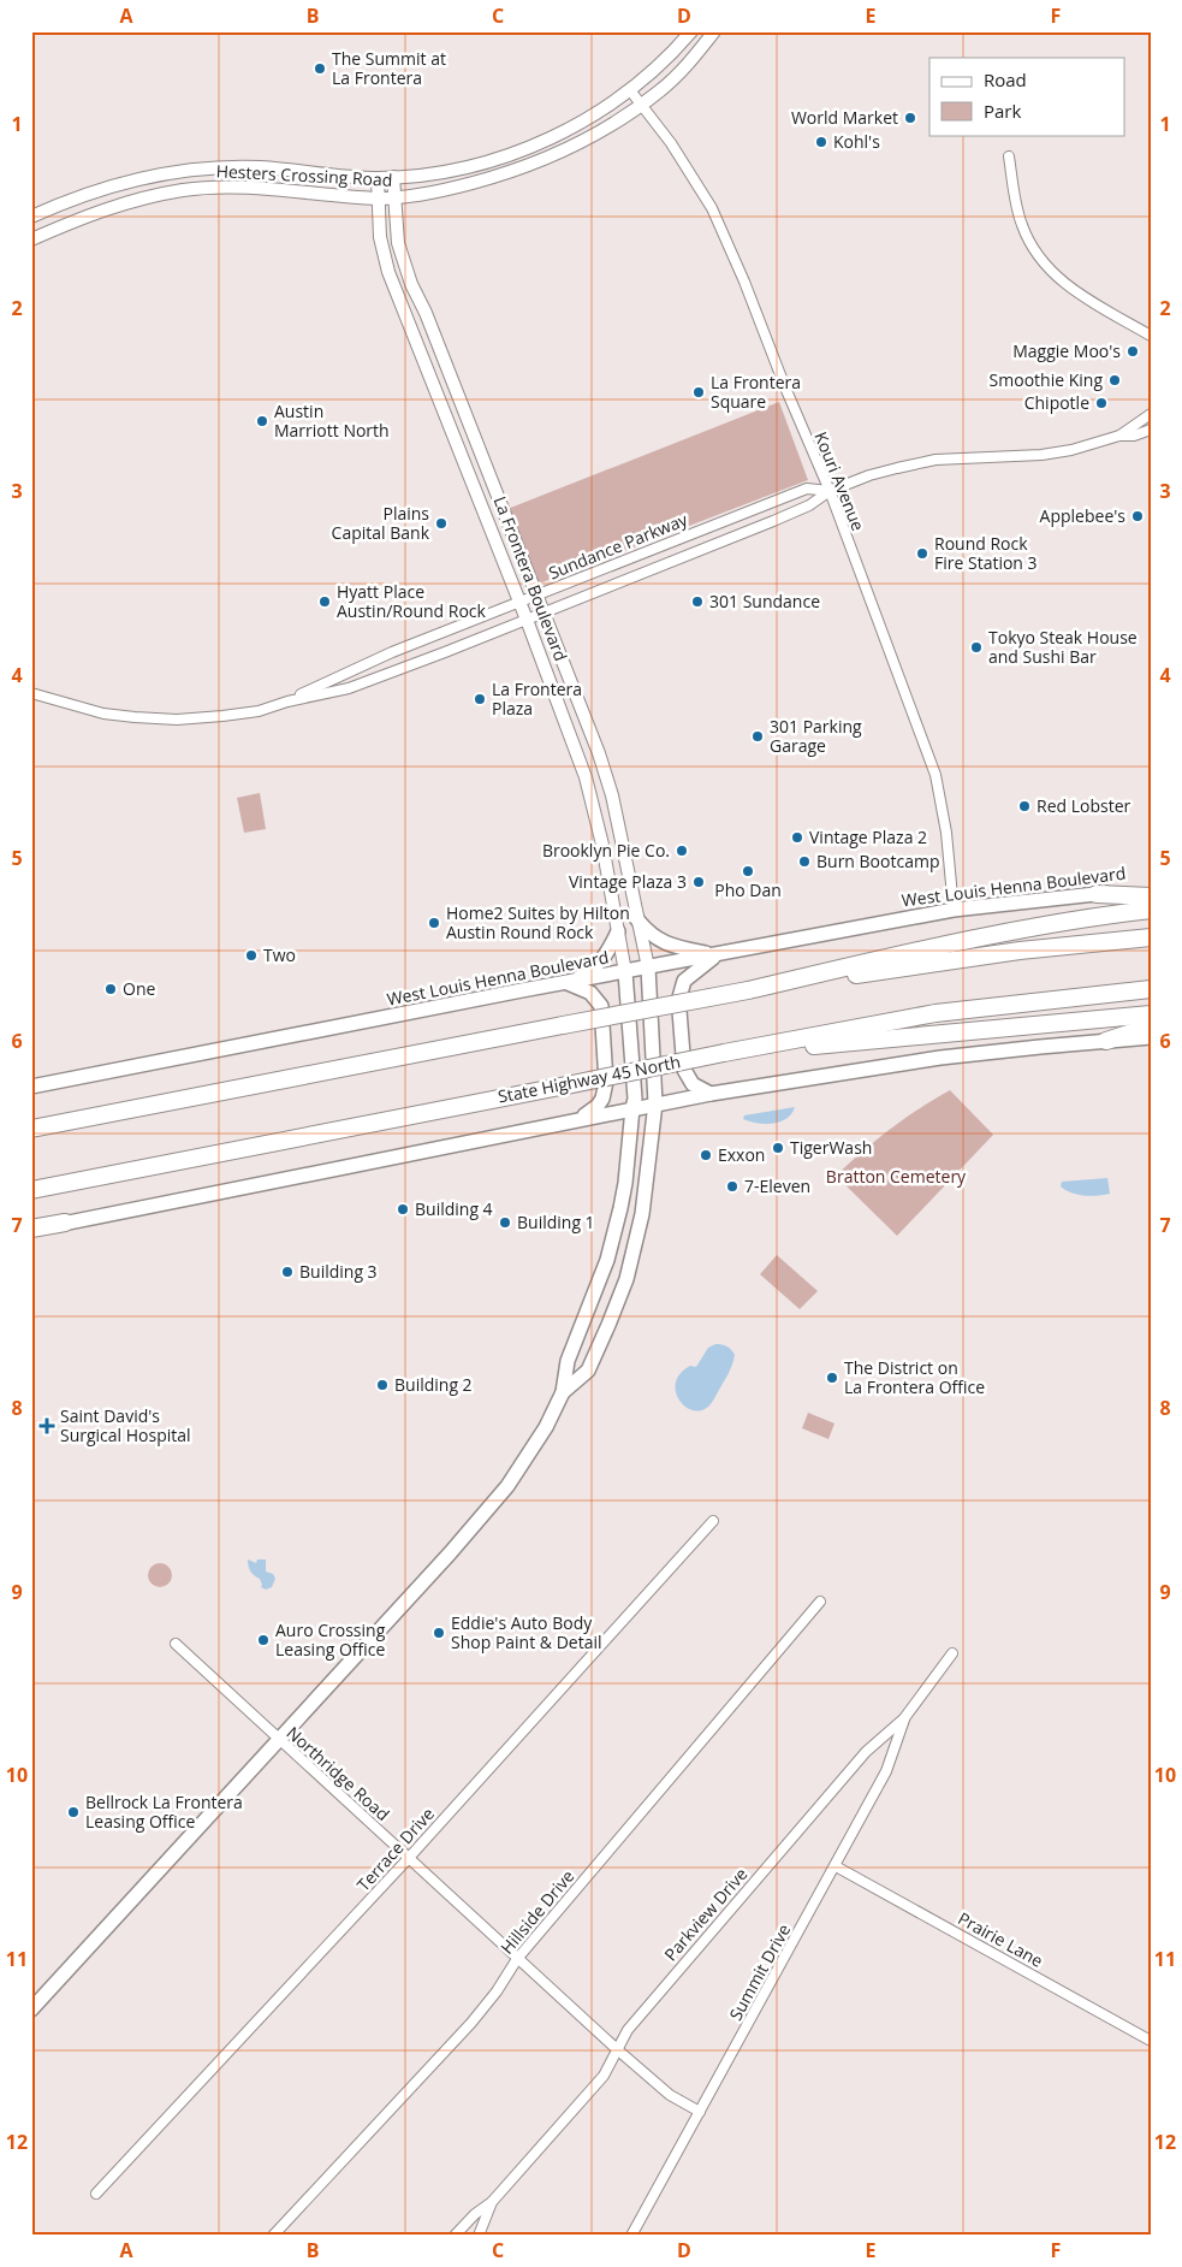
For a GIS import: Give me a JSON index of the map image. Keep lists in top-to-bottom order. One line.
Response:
{"streets":{"highway":["State Highway 45 North"],"main road":["La Frontera Boulevard","West Louis Henna Boulevard"],"street":["Hesters Crossing Road","Kouri Avenue","Sundance Parkway","Northridge Road","Terrace Drive","Hillside Drive","Parkview Drive","Prairie Lane","Summit Drive"]},"crossings":[["Hesters Crossing Road","Kouri Avenue"],["Hesters Crossing Road","La Frontera Boulevard"],["Kouri Avenue","Sundance Parkway"],["Kouri Avenue","West Louis Henna Boulevard"],["Sundance Parkway","La Frontera Boulevard"],["La Frontera Boulevard","West Louis Henna Boulevard"],["Northridge Road","Terrace Drive"],["Northridge Road","Hillside Drive"],["Northridge Road","Parkview Drive"],["Northridge Road","Summit Drive"],["Parkview Drive","Summit Drive"],["Prairie Lane","Summit Drive"]],"parks":["Bratton Cemetery"],"places":{"other":["The Summit at La Frontera","World Market","Kohl's","Maggie Moo's","Smoothie King","La Frontera Square","Chipotle","Austin Marriott North","Applebee's","Plains Capital Bank","Round Rock Fire Station 3","Hyatt Place Austin/Round Rock","301 Sundance","Tokyo Steak House and Sushi Bar","La Frontera Plaza","301 Parking Garage","Red Lobster","Vintage Plaza 2","Brooklyn Pie Co.","Burn Bootcamp","Pho Dan","Vintage Plaza 3","Home2 Suites by Hilton Austin Round Rock","Two","One","TigerWash","Exxon","7-Eleven","Building 4","Building 1","Building 3","The District on La Frontera Office","Building 2","Eddie's Auto Body Shop Paint & Detail","Auro Crossing Leasing Office","Bellrock La Frontera Leasing Office"],"health":["Saint David's Surgical Hospital"]},"legend":["Road","Park"],"grid":{"columns":["A","B","C","D","E","F"],"rows":["1","2","3","4","5","6","7","8","9","10","11","12"]}}
